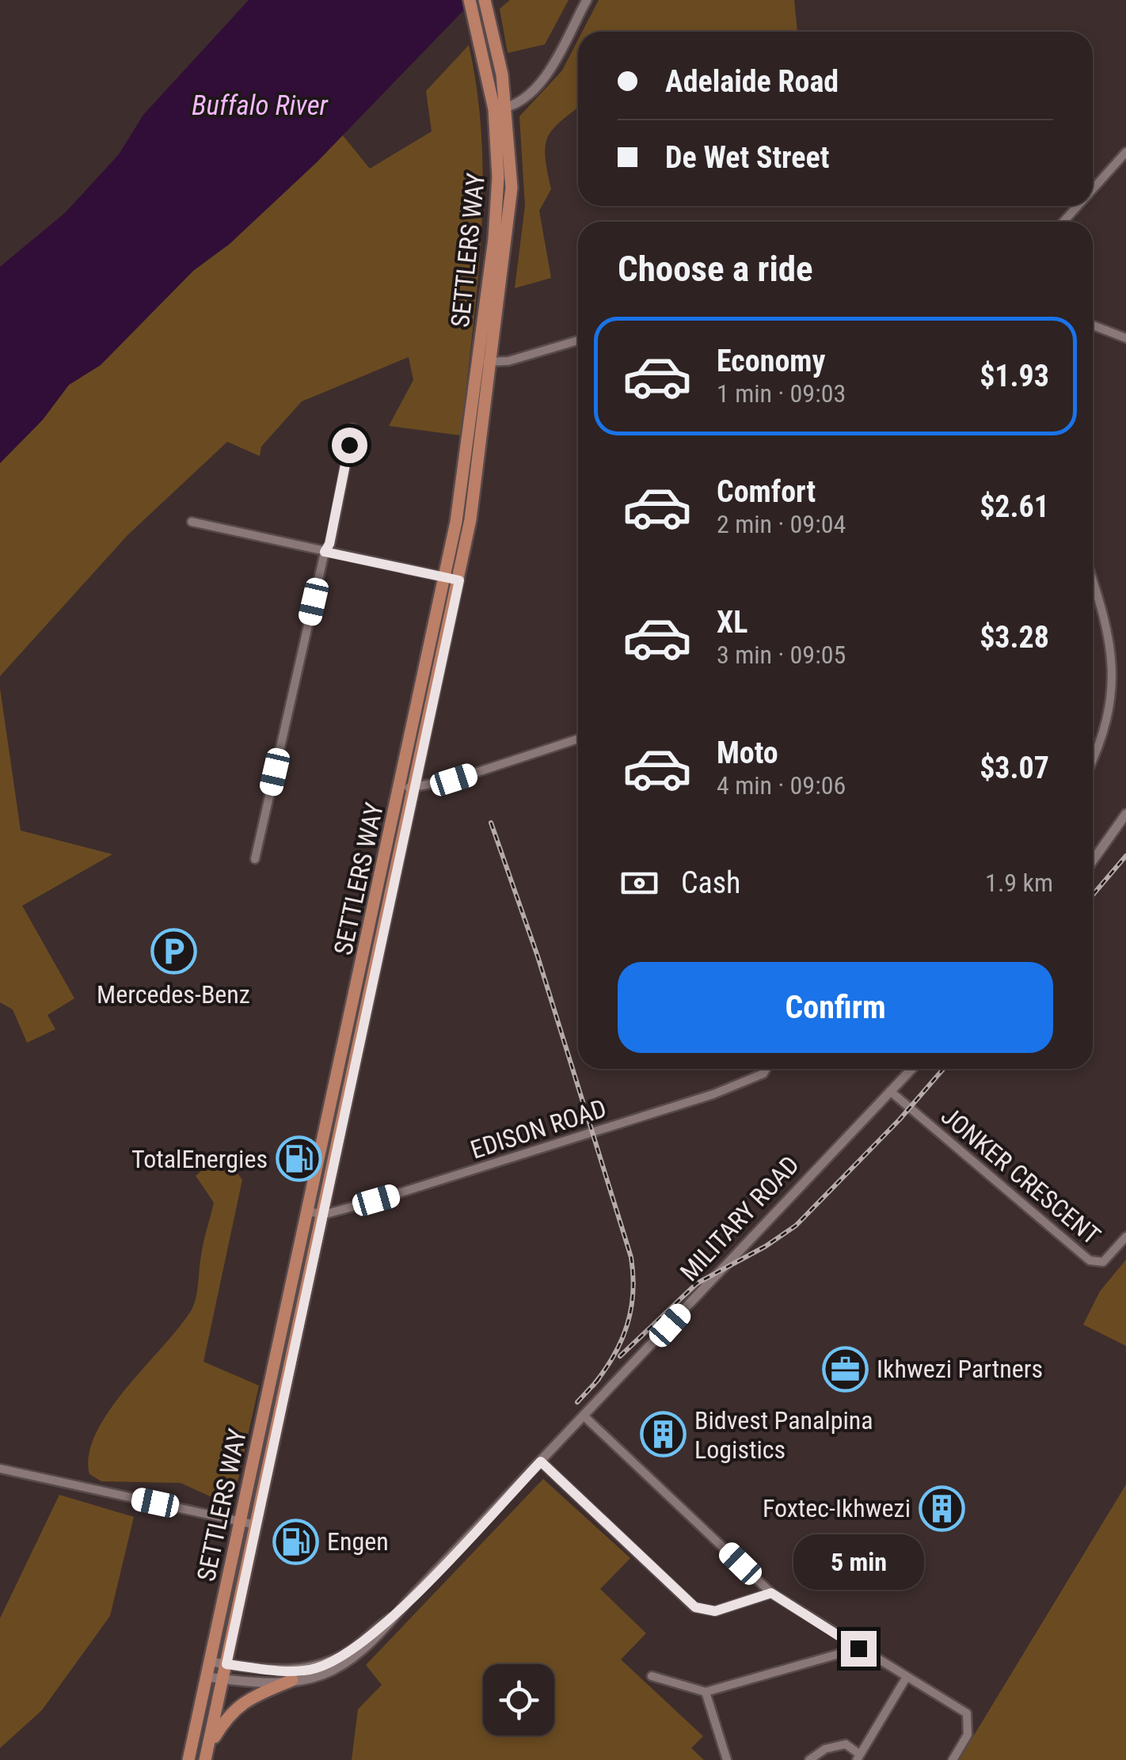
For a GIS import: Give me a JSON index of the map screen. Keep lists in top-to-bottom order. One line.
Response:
{"streets":{"main road":["SETTLERS WAY"],"street":["EDISON ROAD","JONKER CRESCENT","MILITARY ROAD"]},"crossings":[["SETTLERS WAY","EDISON ROAD"],["SETTLERS WAY","MILITARY ROAD"],["JONKER CRESCENT","MILITARY ROAD"]],"water":["Buffalo River"],"places":{"parking":["Mercedes-Benz"],"fuel station":["TotalEnergies","Engen"],"office":["Ikhwezi Partners"],"building":["Bidvest Panalpina Logistics","Foxtec-Ikhwezi"]},"page":{"banner":["Adelaide Road","De Wet Street"],"heading":"Choose a ride","list":[{"name":"Economy","note":"1 min · 09:03","value":"$1.93"},{"name":"Comfort","note":"2 min · 09:04","value":"$2.61"},{"name":"XL","note":"3 min · 09:05","value":"$3.28"},{"name":"Moto","note":"4 min · 09:06","value":"$3.07"}],"pay":["Cash","1.9 km"],"buttons":"Confirm","bubble":"5 min"}}
